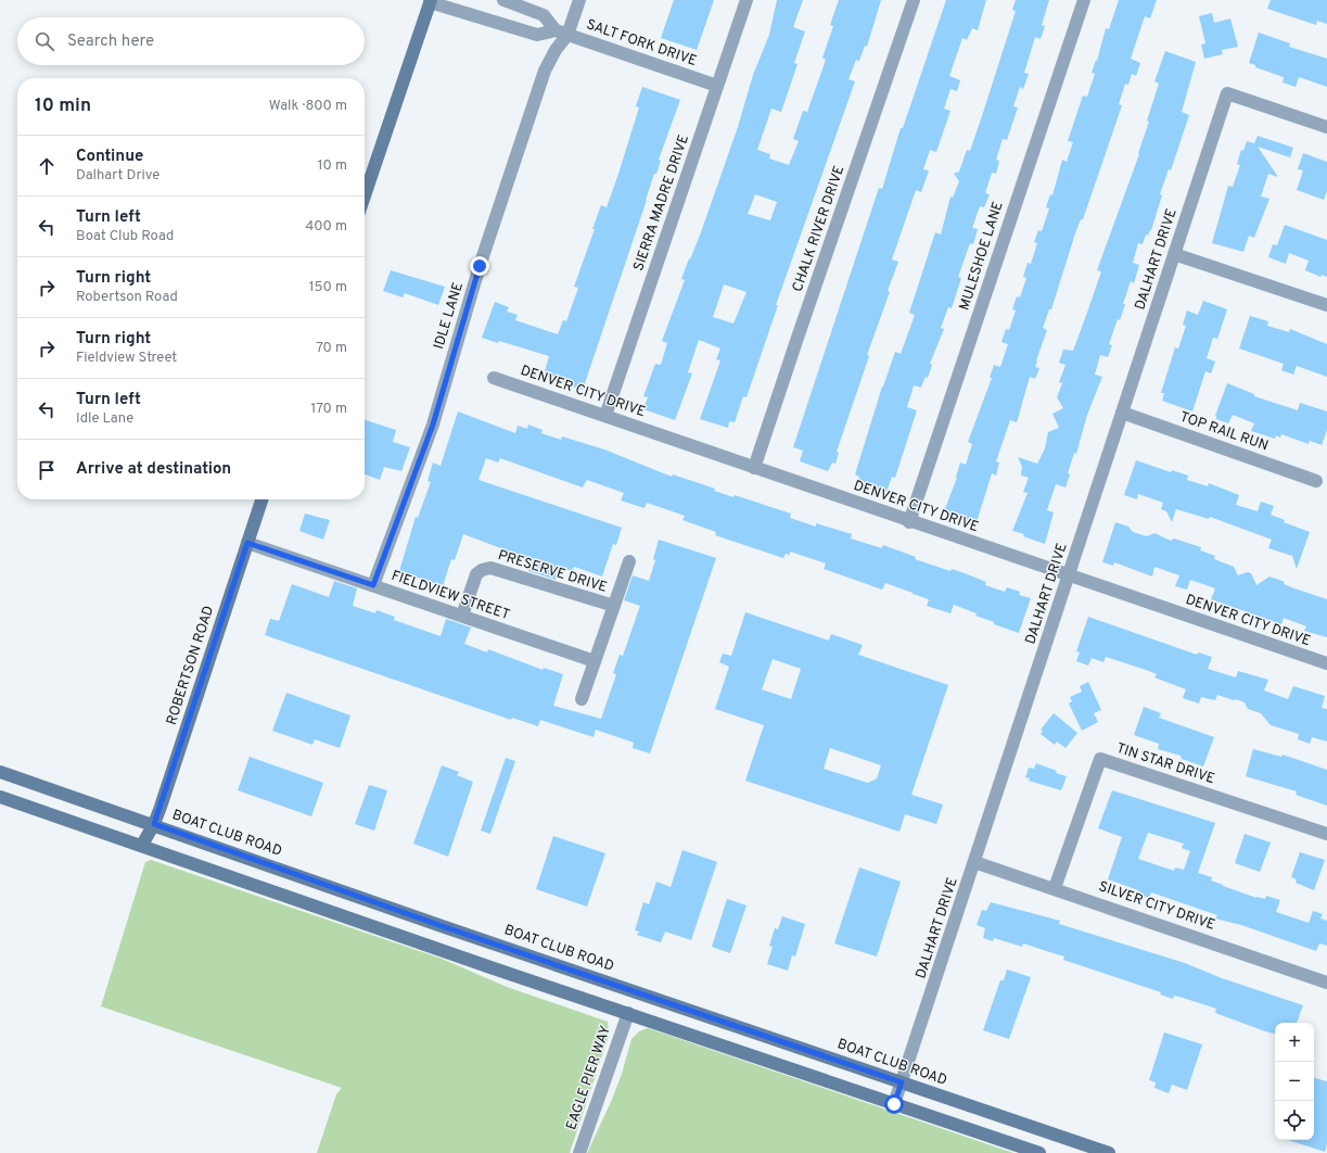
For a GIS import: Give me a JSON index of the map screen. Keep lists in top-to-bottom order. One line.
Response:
{"streets":{"main road":["ROBERTSON ROAD","BOAT CLUB ROAD"],"street":["SALT FORK DRIVE","SIERRA MADRE DRIVE","CHALK RIVER DRIVE","MULESHOE LANE","DALHART DRIVE","IDLE LANE","DENVER CITY DRIVE","TOP RAIL RUN","PRESERVE DRIVE","FIELDVIEW STREET","TIN STAR DRIVE","SILVER CITY DRIVE","EAGLE PIER WAY"]},"crossings":[["SALT FORK DRIVE","SIERRA MADRE DRIVE"],["SALT FORK DRIVE","IDLE LANE"],["SIERRA MADRE DRIVE","DENVER CITY DRIVE"],["CHALK RIVER DRIVE","DENVER CITY DRIVE"],["MULESHOE LANE","DENVER CITY DRIVE"],["DALHART DRIVE","DENVER CITY DRIVE"],["DALHART DRIVE","TOP RAIL RUN"],["DALHART DRIVE","BOAT CLUB ROAD"],["DALHART DRIVE","SILVER CITY DRIVE"],["IDLE LANE","FIELDVIEW STREET"],["PRESERVE DRIVE","FIELDVIEW STREET"],["FIELDVIEW STREET","ROBERTSON ROAD"],["ROBERTSON ROAD","BOAT CLUB ROAD"],["TIN STAR DRIVE","SILVER CITY DRIVE"]],"page":{"search":"Search here","heading":["10 min","Walk · 800 m"],"list":[["Continue","Dalhart Drive","10 m"],["Turn left","Boat Club Road","400 m"],["Turn right","Robertson Road","150 m"],["Turn right","Fieldview Street","70 m"],["Turn left","Idle Lane","170 m"],"Arrive at destination"],"map_buttons":["+","−"]}}
